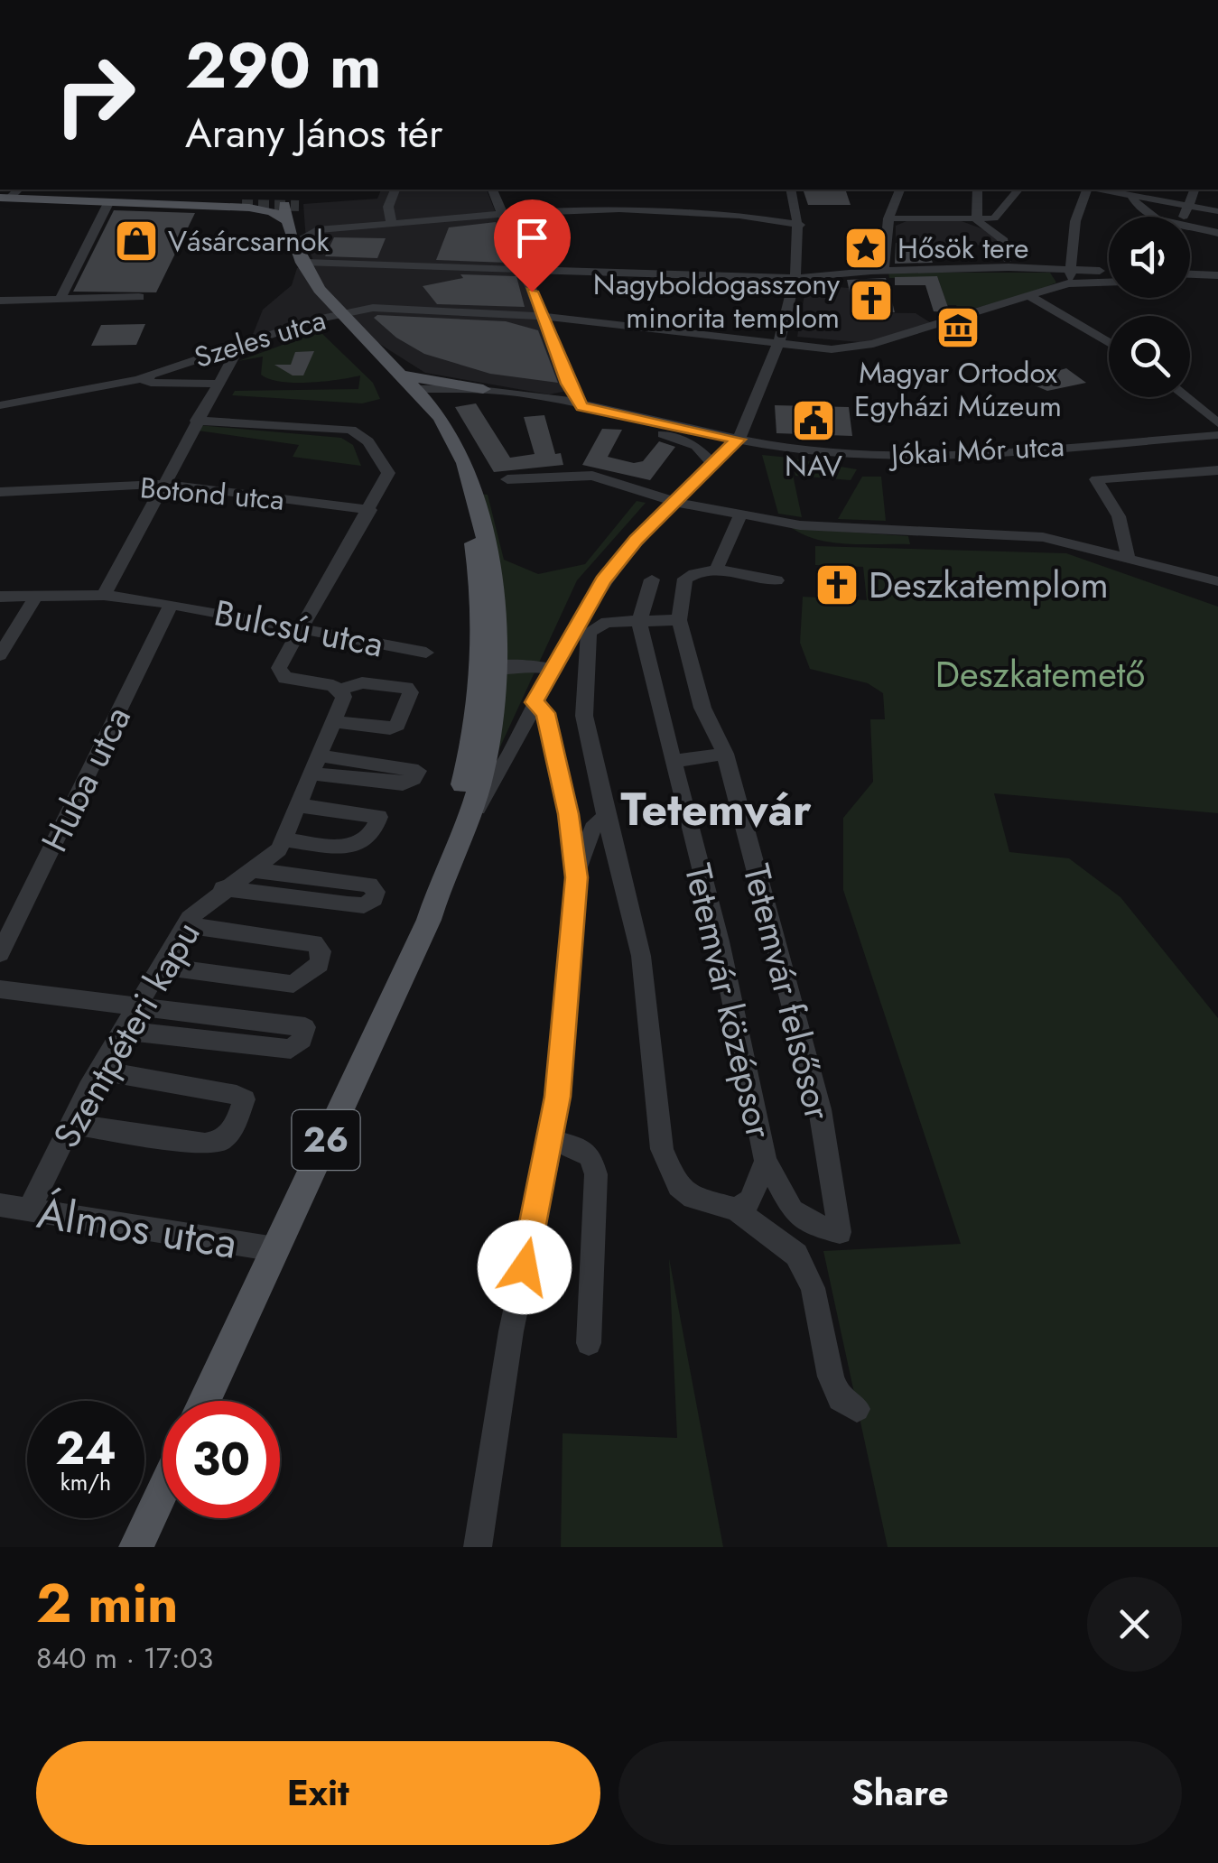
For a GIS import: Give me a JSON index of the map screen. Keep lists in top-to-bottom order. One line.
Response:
{"streets":{"main road":["26"],"street":["Szeles utca","Jókai Mór utca","Botond utca","Bulcsú utca","Huba utca","Tetemvár felsősor","Tetemvár középsor","Szentpéteri kapu","Álmos utca"]},"crossings":[["Szeles utca","26"],["Bulcsú utca","Huba utca"],["Tetemvár felsősor","Tetemvár középsor"],["Szentpéteri kapu","Álmos utca"],["26","Álmos utca"]],"districts":["Tetemvár"],"parks":["Deszkatemető"],"places":{"shop":["Vásárcsarnok"],"place":["Hősök tere"],"church":["Nagyboldogasszony minorita templom","Deszkatemplom"],"museum":["Magyar Ortodox Egyházi Múzeum"],"public building":["NAV"]},"page":{"turn":["290 m","Arany János tér"],"speed":"24 km/h","limit":"30","heading":["2 min","840 m · 17:03"],"buttons":["Exit","Share"]}}
